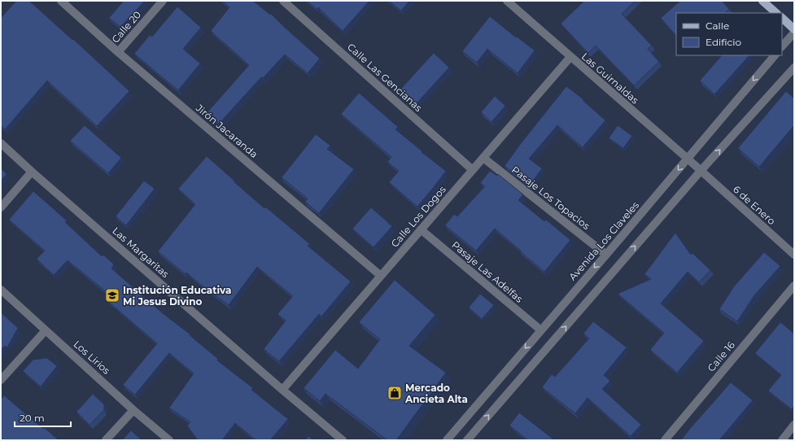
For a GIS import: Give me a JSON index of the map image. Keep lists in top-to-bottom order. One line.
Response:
{"streets":{"street":["Calle 20","Calle Las Gencianas","Las Guirnaldas","Jirón Jacaranda","Pasaje Los Topacios","6 de Enero","Calle Los Dogos","Avenida Los Claveles","Las Margaritas","Pasaje Las Adelfas","Calle 16","Los Lirios"]},"crossings":[["Calle 20","Jirón Jacaranda"],["Calle Las Gencianas","Calle Los Dogos"],["Las Guirnaldas","6 de Enero"],["Las Guirnaldas","Calle Los Dogos"],["Las Guirnaldas","Avenida Los Claveles"],["Jirón Jacaranda","Calle Los Dogos"],["Pasaje Los Topacios","Calle Los Dogos"],["Pasaje Los Topacios","Avenida Los Claveles"],["Calle Los Dogos","Las Margaritas"],["Calle Los Dogos","Pasaje Las Adelfas"],["Avenida Los Claveles","Pasaje Las Adelfas"]],"places":{"school or university":["Institución Educativa Mi Jesus Divino"],"shop":["Mercado Ancieta Alta"]},"legend":["Calle","Edificio"],"scale_bar":"20 m"}
